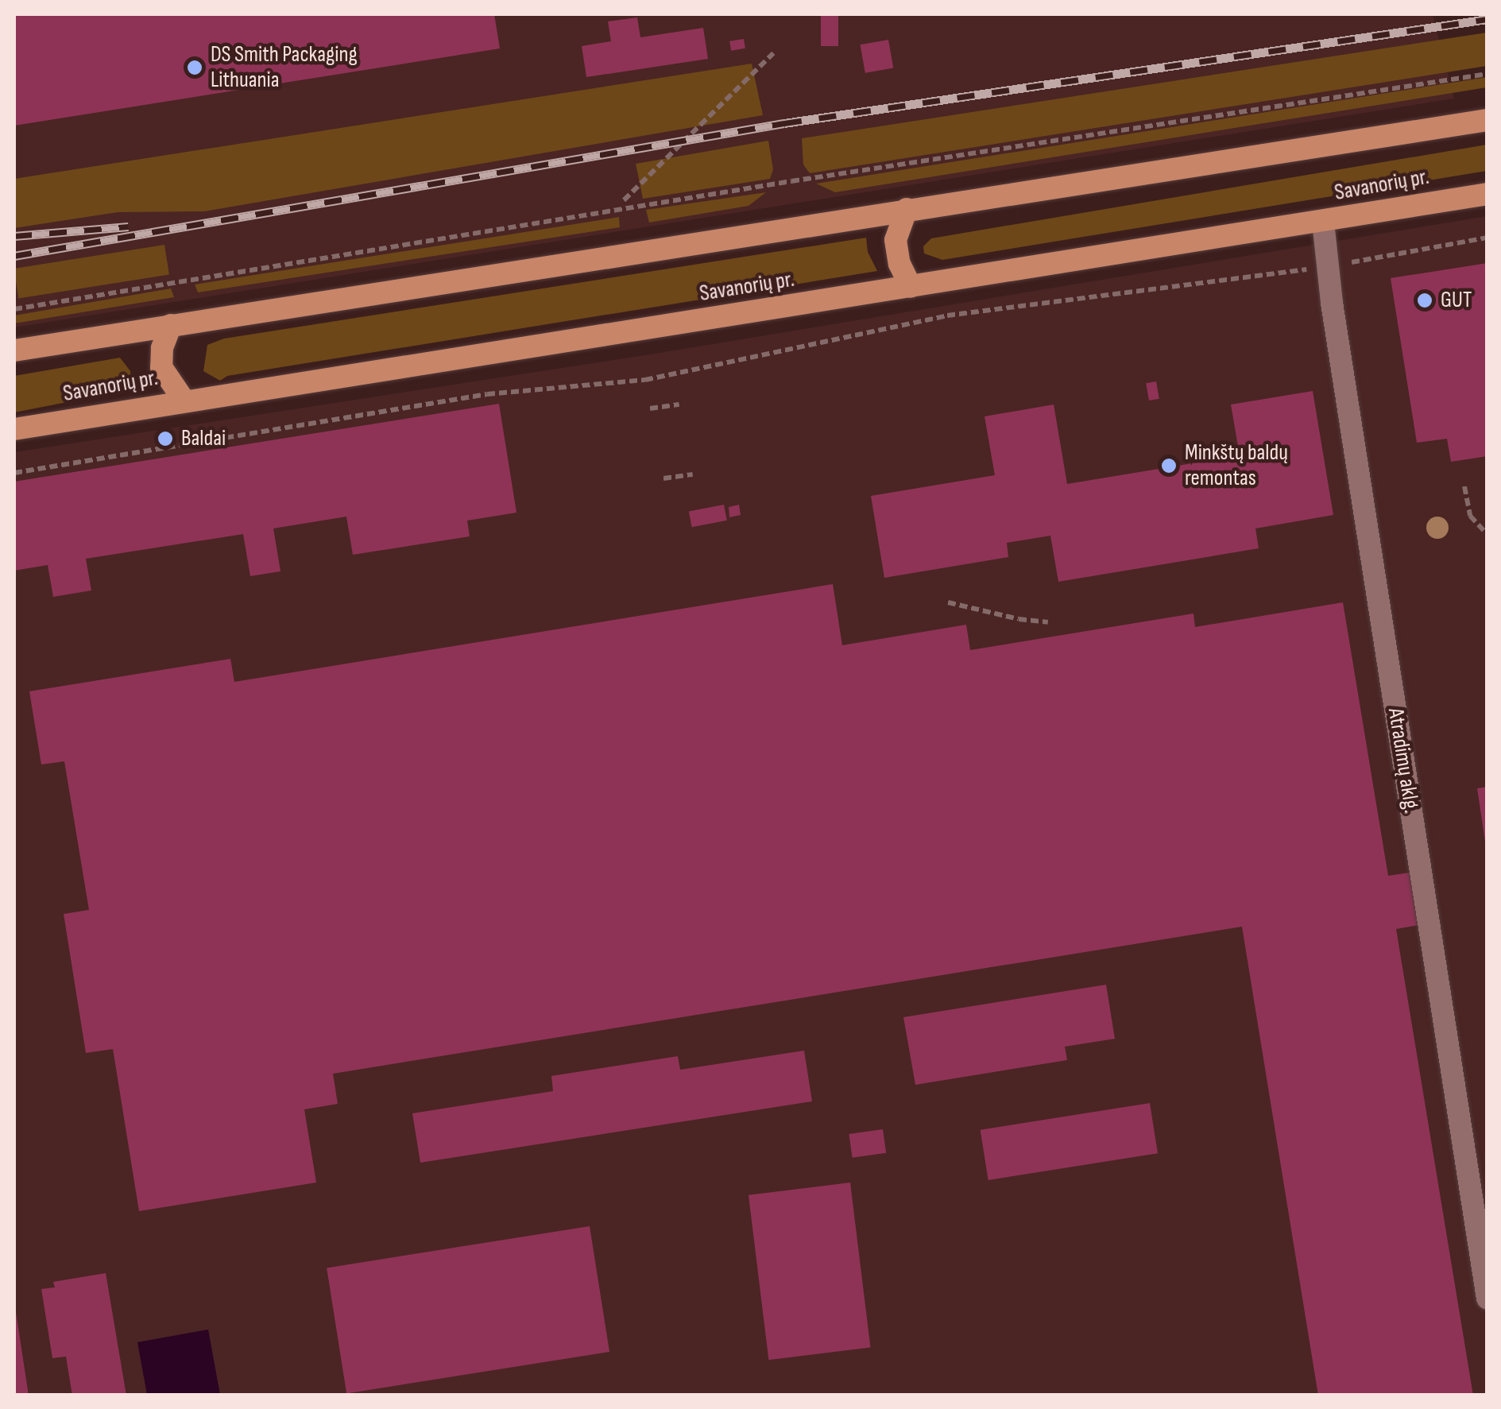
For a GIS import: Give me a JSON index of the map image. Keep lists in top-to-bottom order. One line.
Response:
{"streets":{"highway":["Savanorių pr."],"street":["Atradimų aklg."]},"crossings":[["Savanorių pr.","Atradimų aklg."]],"places":["DS Smith Packaging Lithuania","GUT","Baldai","Minkštų baldų remontas"]}
